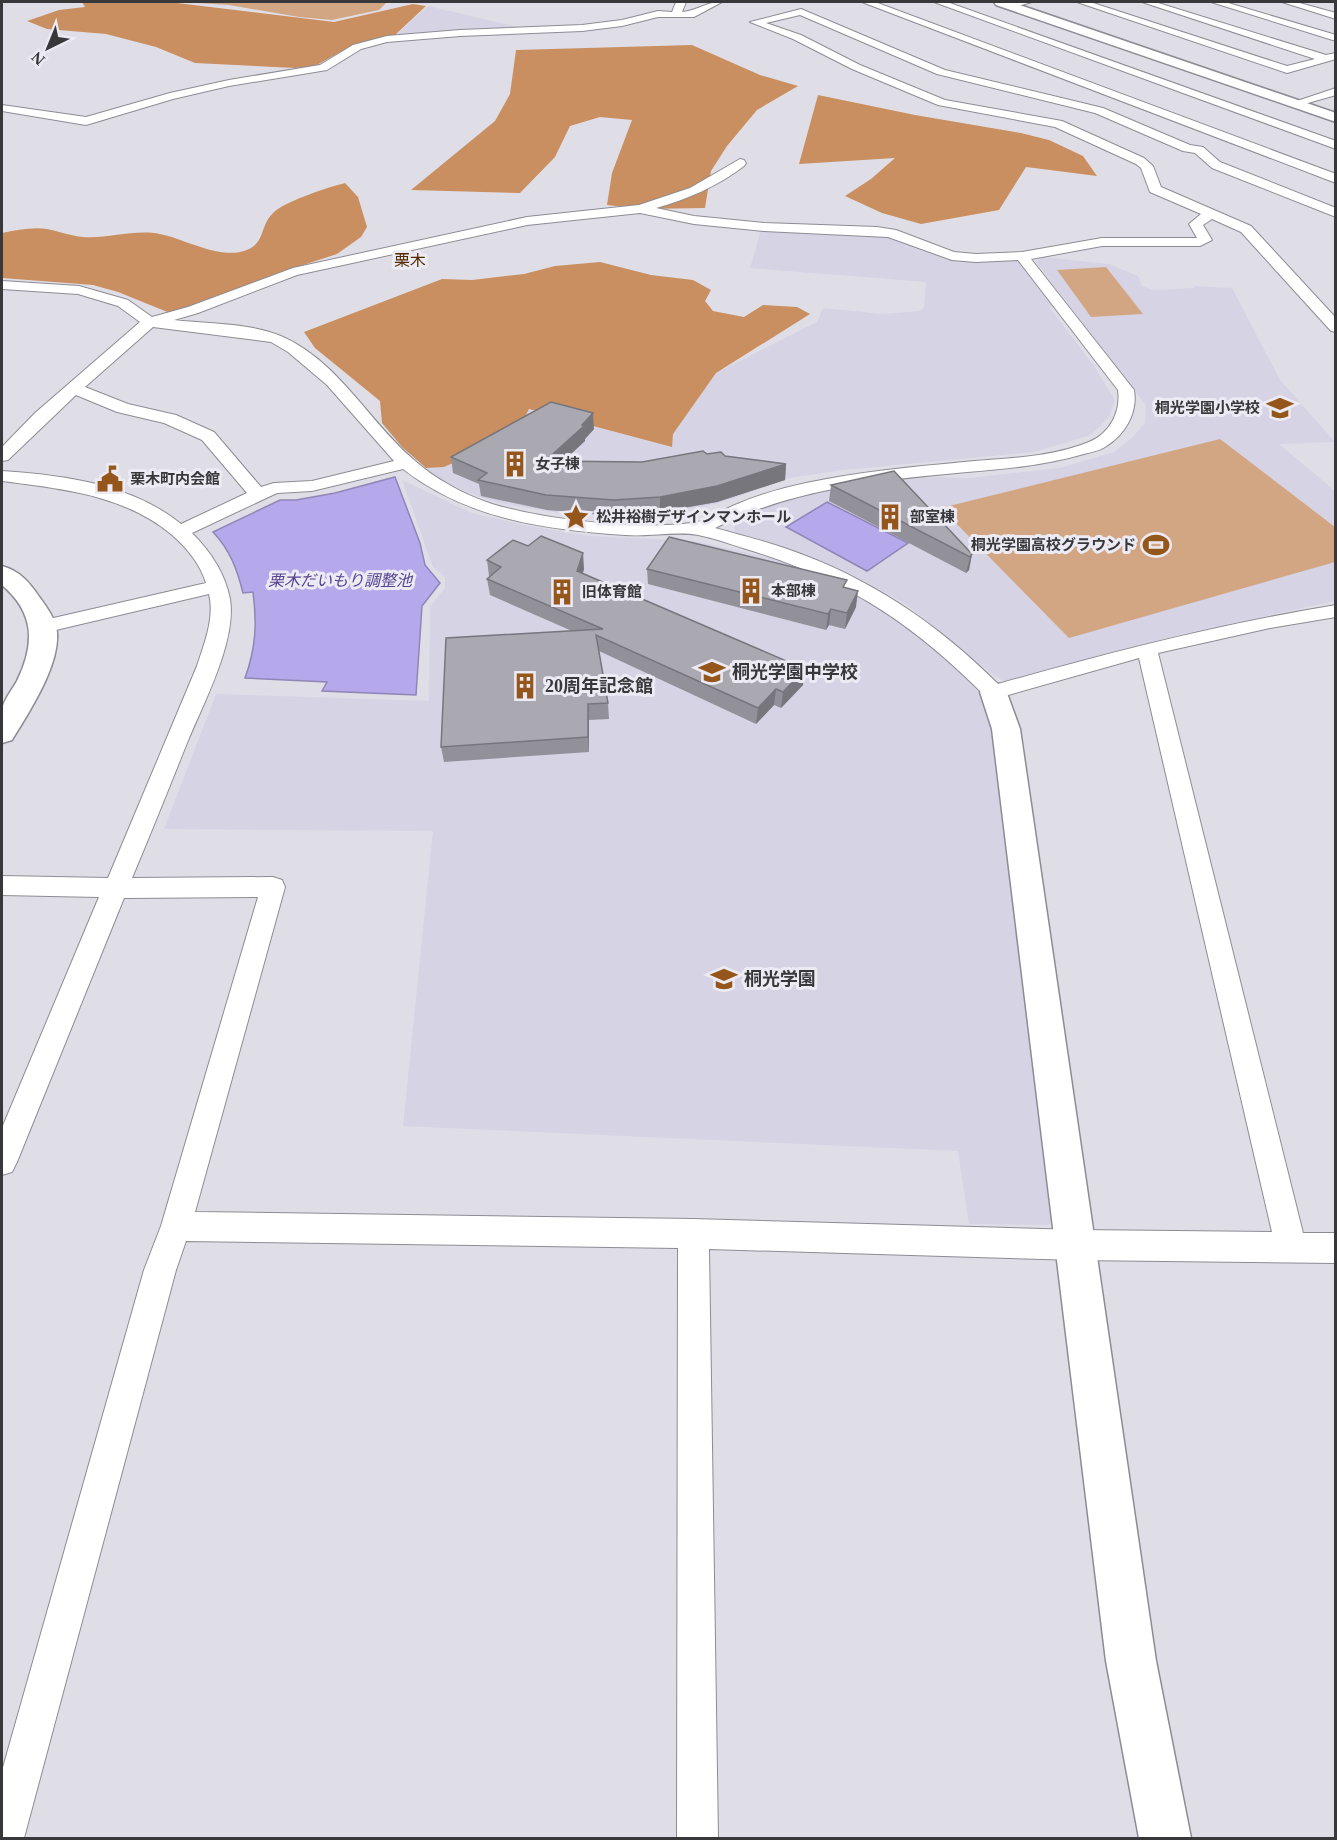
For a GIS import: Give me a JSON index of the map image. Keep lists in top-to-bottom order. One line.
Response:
{"districts":["栗木"],"water":["栗木だいもり調整池"],"places":{"school or university":["桐光学園小学校","桐光学園中学校","桐光学園"],"building":["女子棟","部室棟","本部棟","旧体育館","20周年記念館"],"public building":["栗木町内会館"],"place":["松井裕樹デザインマンホール"],"sports":["桐光学園高校グラウンド"]},"north":"bottom left"}
